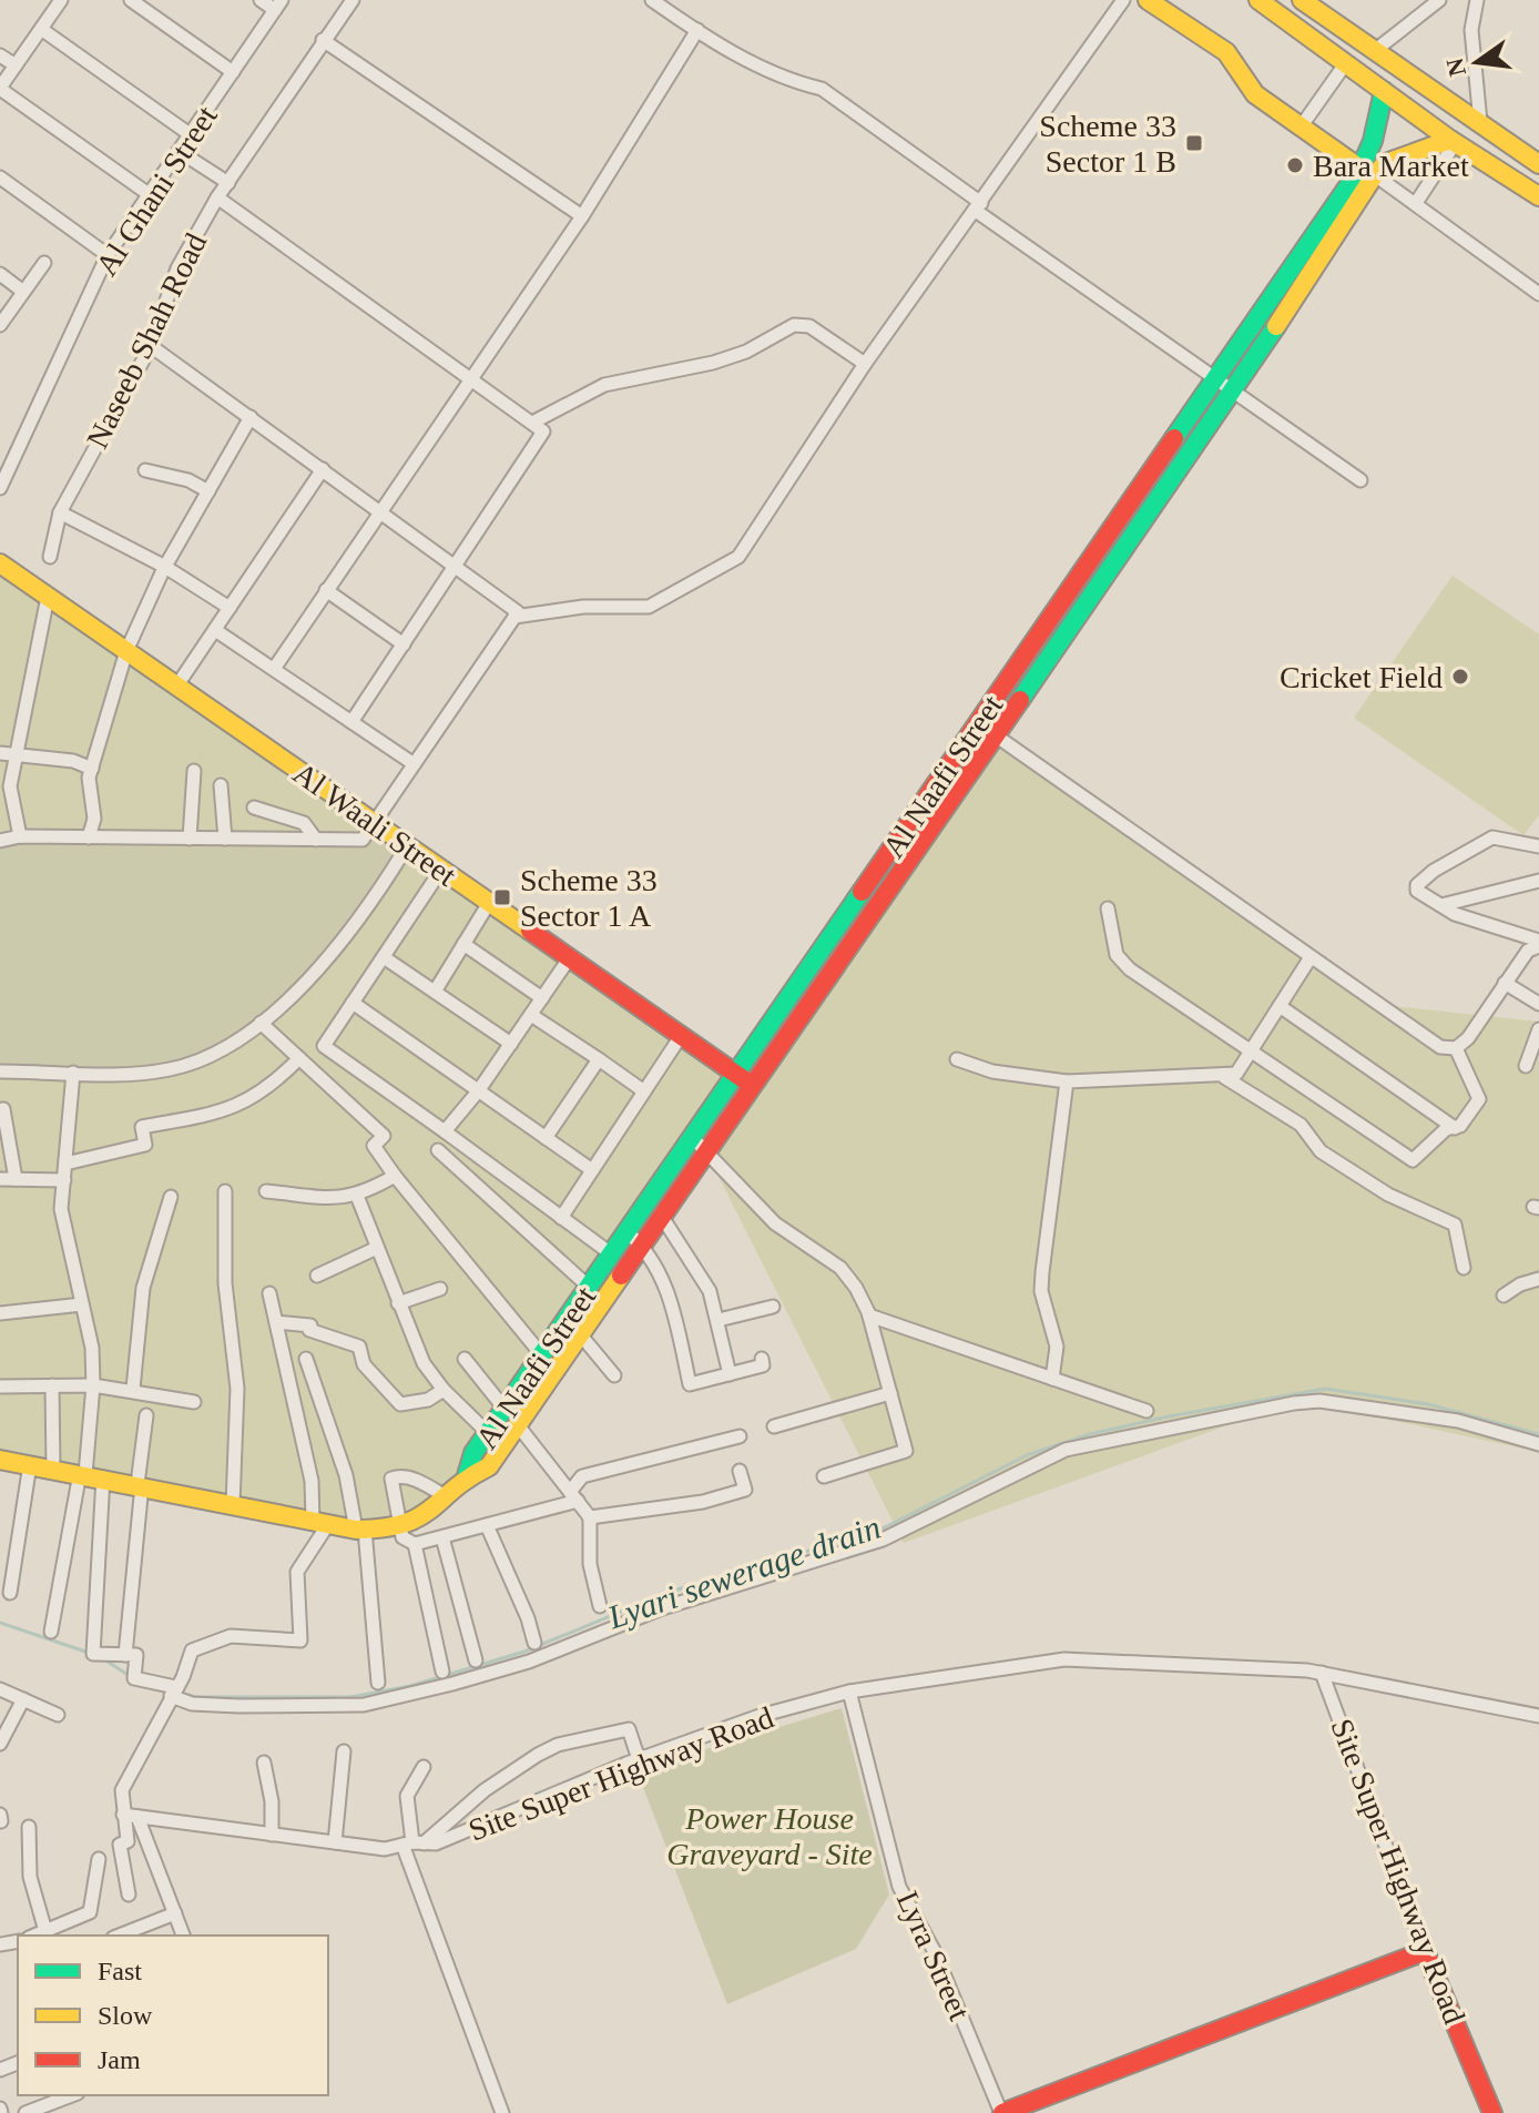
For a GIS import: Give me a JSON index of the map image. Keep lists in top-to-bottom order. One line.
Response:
{"streets":{"main road":["Al Naafi Street","Al Waali Street","Site Super Highway Road"],"street":["Al Ghani Street","Naseeb Shah Road","Lyra Street"]},"crossings":[["Al Naafi Street","Al Waali Street"],["Site Super Highway Road","Lyra Street"]],"water":["Lyari sewerage drain"],"parks":["Power House Graveyard - Site"],"places":{"transit":["Scheme 33 Sector 1 B","Scheme 33 Sector 1 A"],"other":["Bara Market","Cricket Field"]},"legend":["Fast","Slow","Jam"],"north":"left"}
